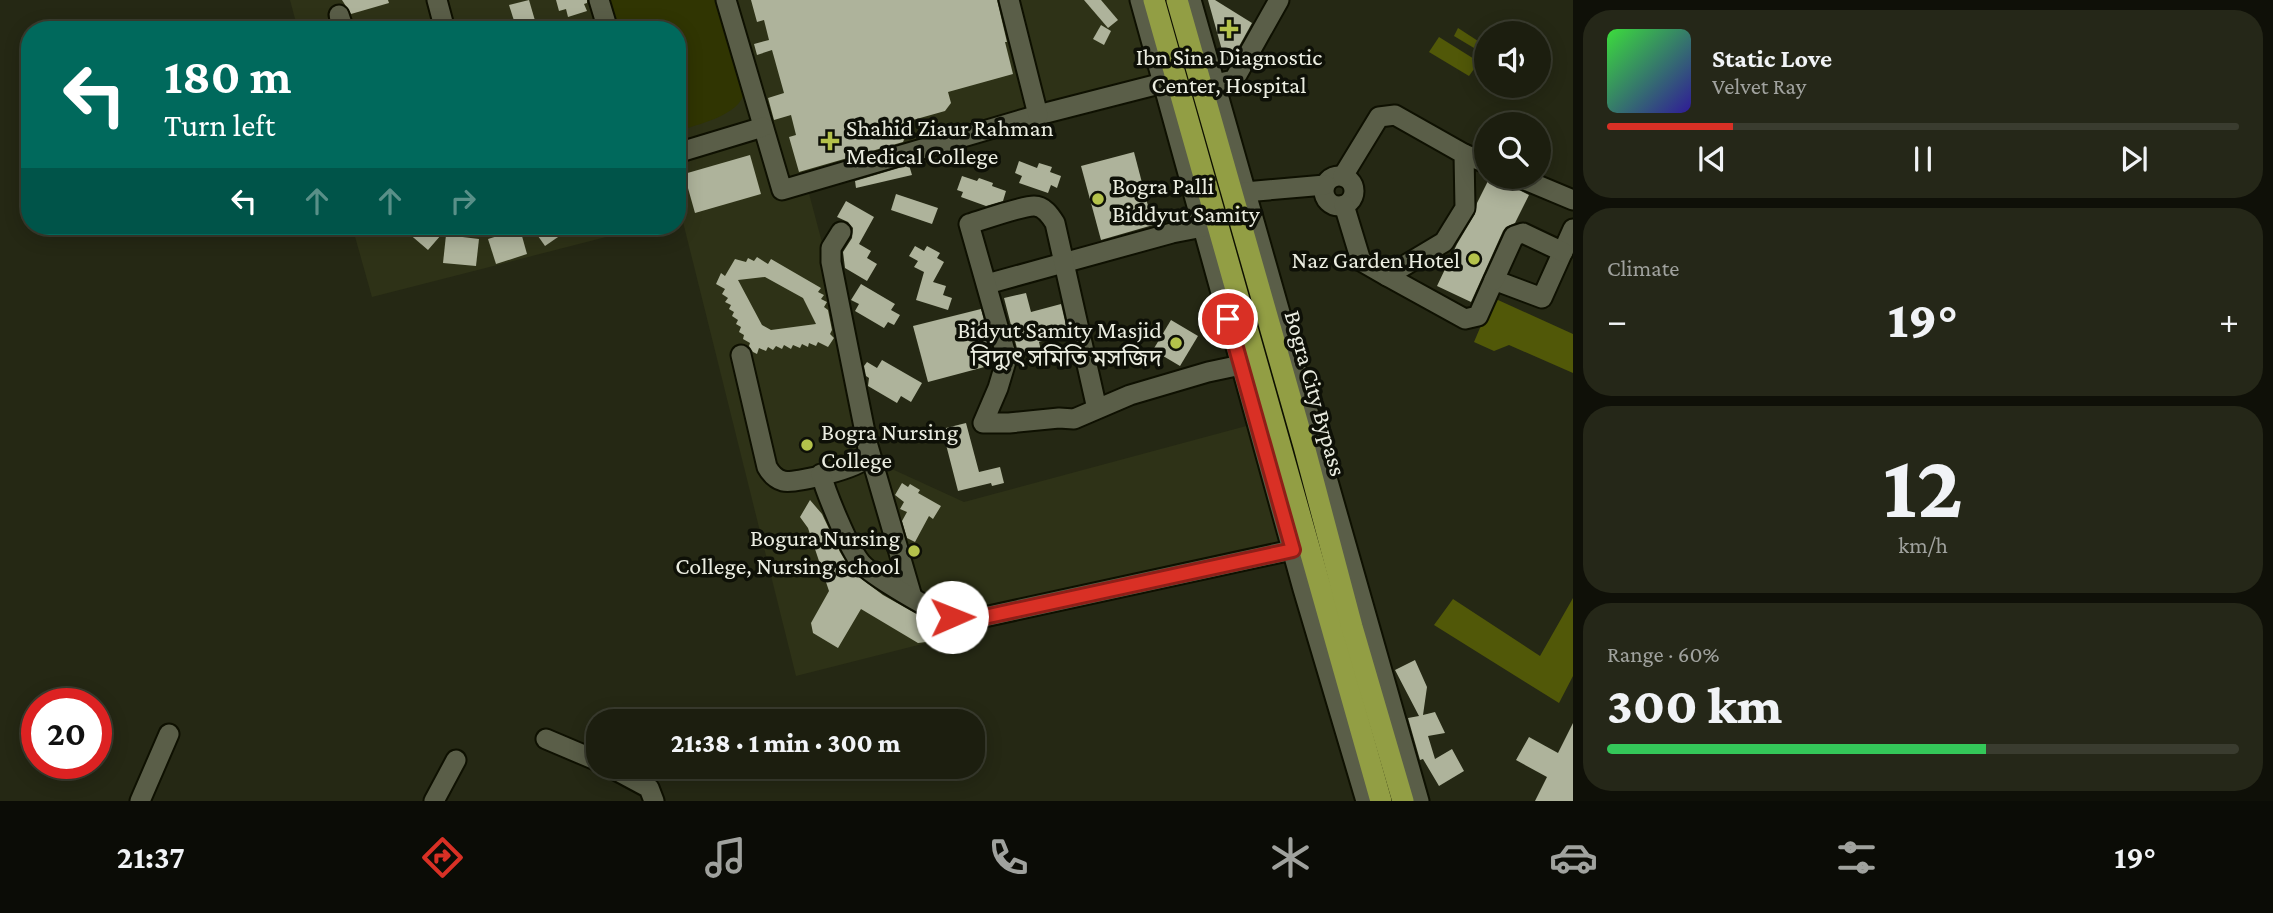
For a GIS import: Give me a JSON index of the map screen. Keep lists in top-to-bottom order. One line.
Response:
{"streets":{"highway":["Bogra City Bypass"]},"places":{"health":["Ibn Sina Diagnostic Center, Hospital","Shahid Ziaur Rahman Medical College"],"other":["Bogra Palli Biddyut Samity","Naz Garden Hotel","Bidyut Samity Masjid বিদ্যুৎ সমিতি মসজিদ","Bogra Nursing College","Bogura Nursing College, Nursing school"]},"page":{"turn":["180 m","Turn left"],"song":["Static Love","Velvet Ray"],"tile":["Climate",["12","km/h"],["Range · 60%","300 km"]],"heat":["−","19°","+"],"limit":"20","trip":"21:38 · 1 min · 300 m","tabs":["21:37","19°"]}}
